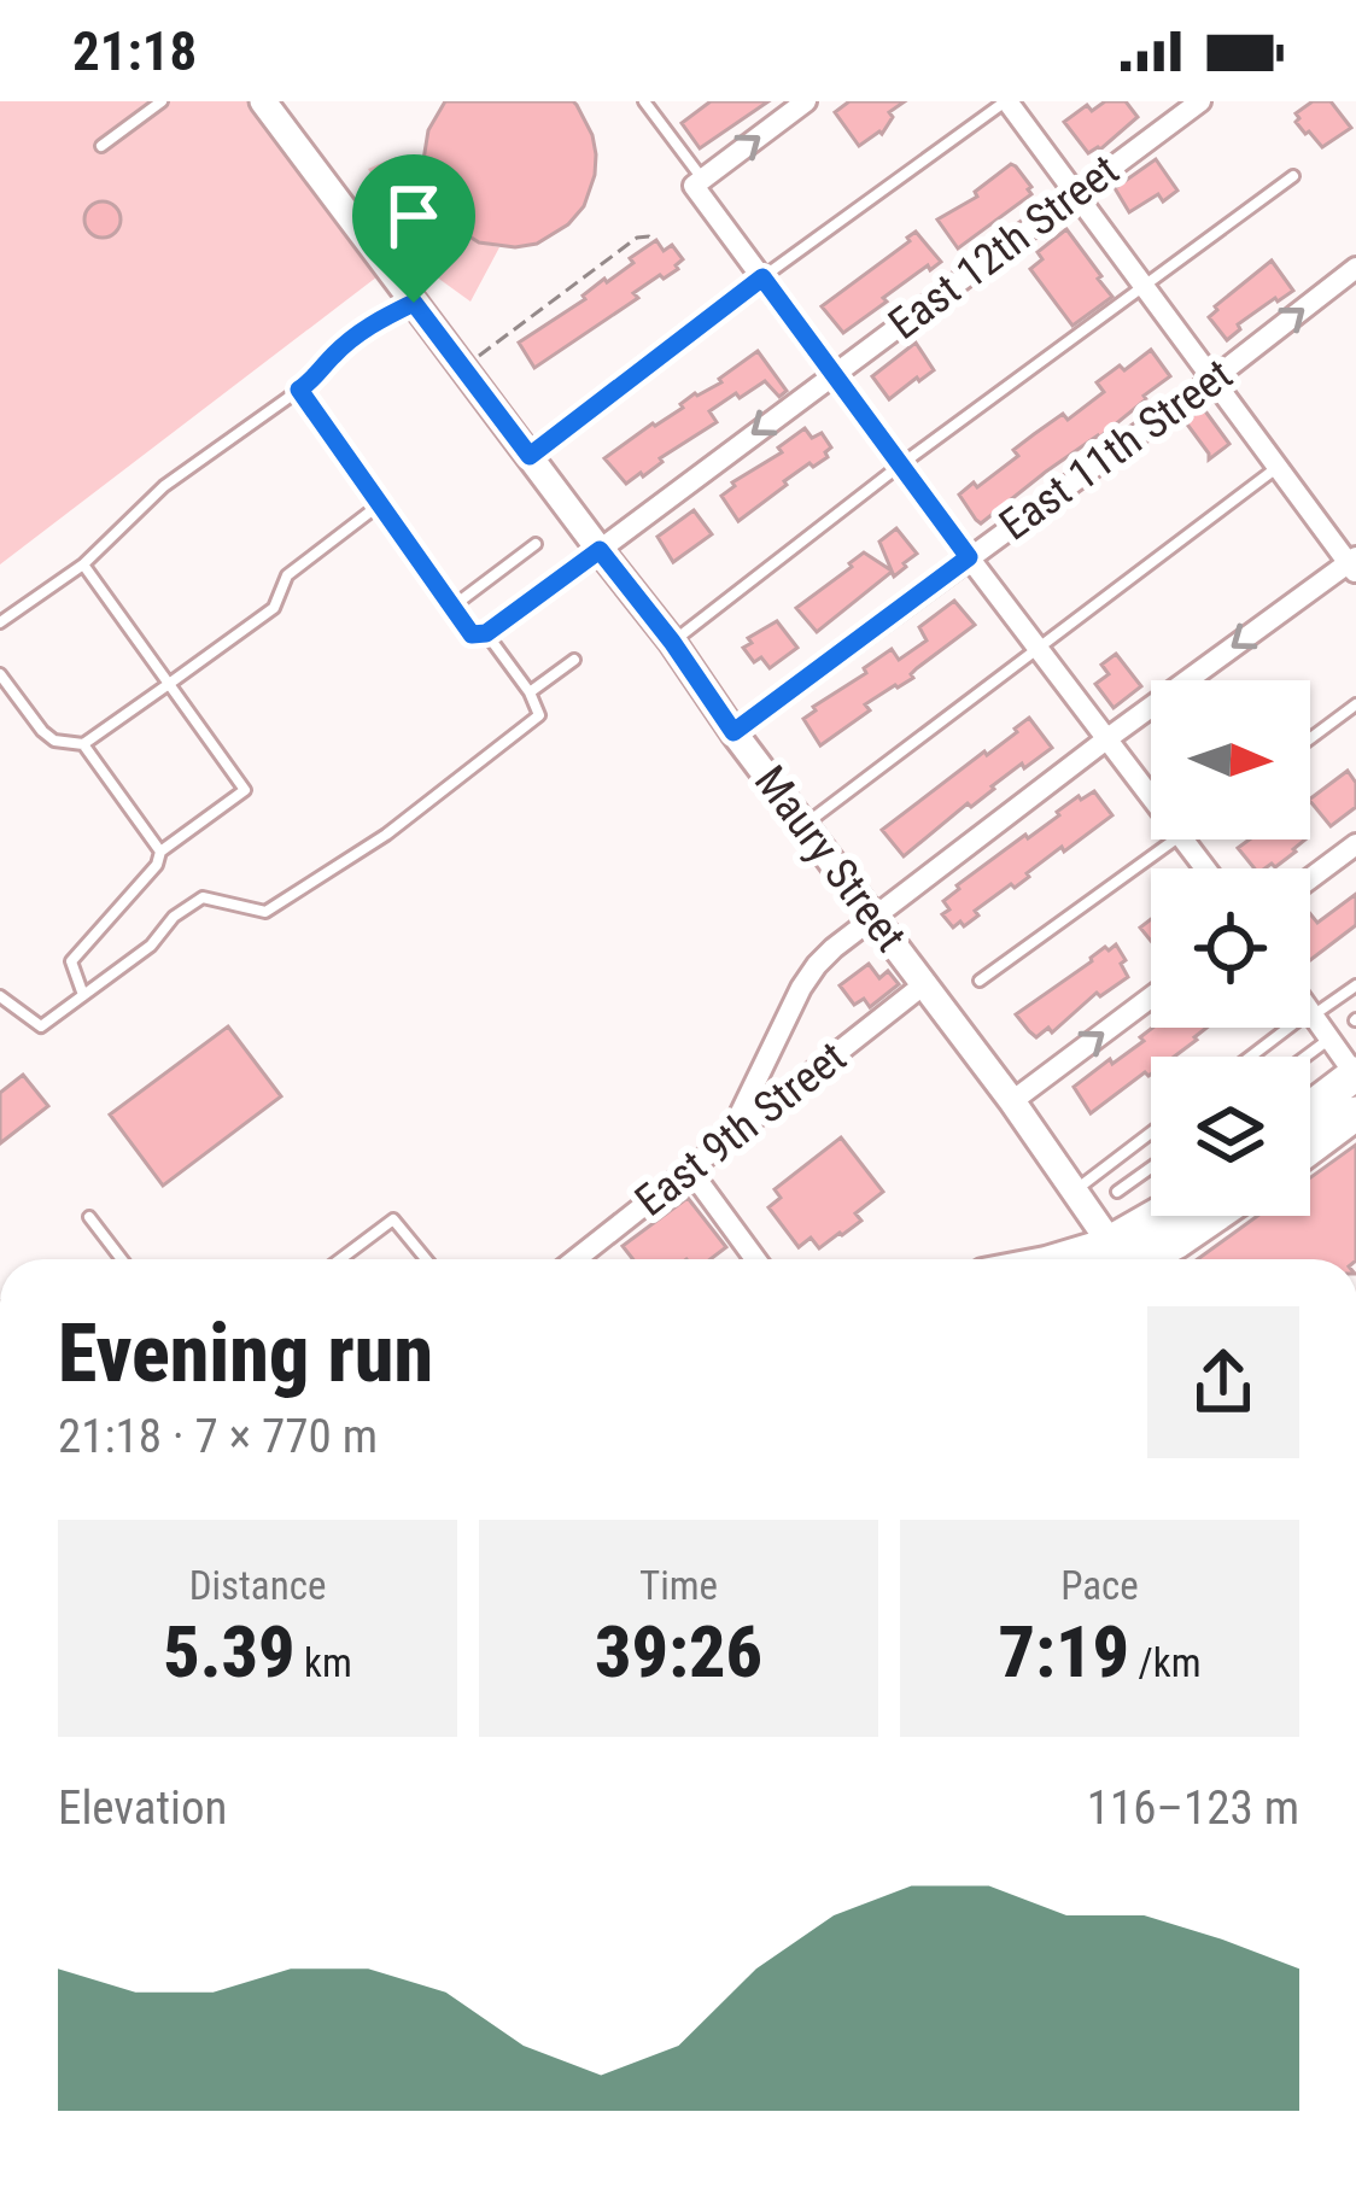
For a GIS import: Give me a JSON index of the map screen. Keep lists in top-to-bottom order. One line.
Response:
{"streets":{"street":["East 12th Street","East 11th Street","Maury Street","East 9th Street"]},"crossings":[["East 12th Street","Maury Street"],["East 11th Street","Maury Street"],["Maury Street","East 9th Street"]],"one_way":["East 12th Street"],"north":"right","page":{"status":"21:18","heading":["Evening run","21:18 · 7 × 770 m"],"stats":[["Distance","5.39 km"],["Time","39:26"],["Pace","7:19 /km"]],"chart":["Elevation","116–123 m"]}}
